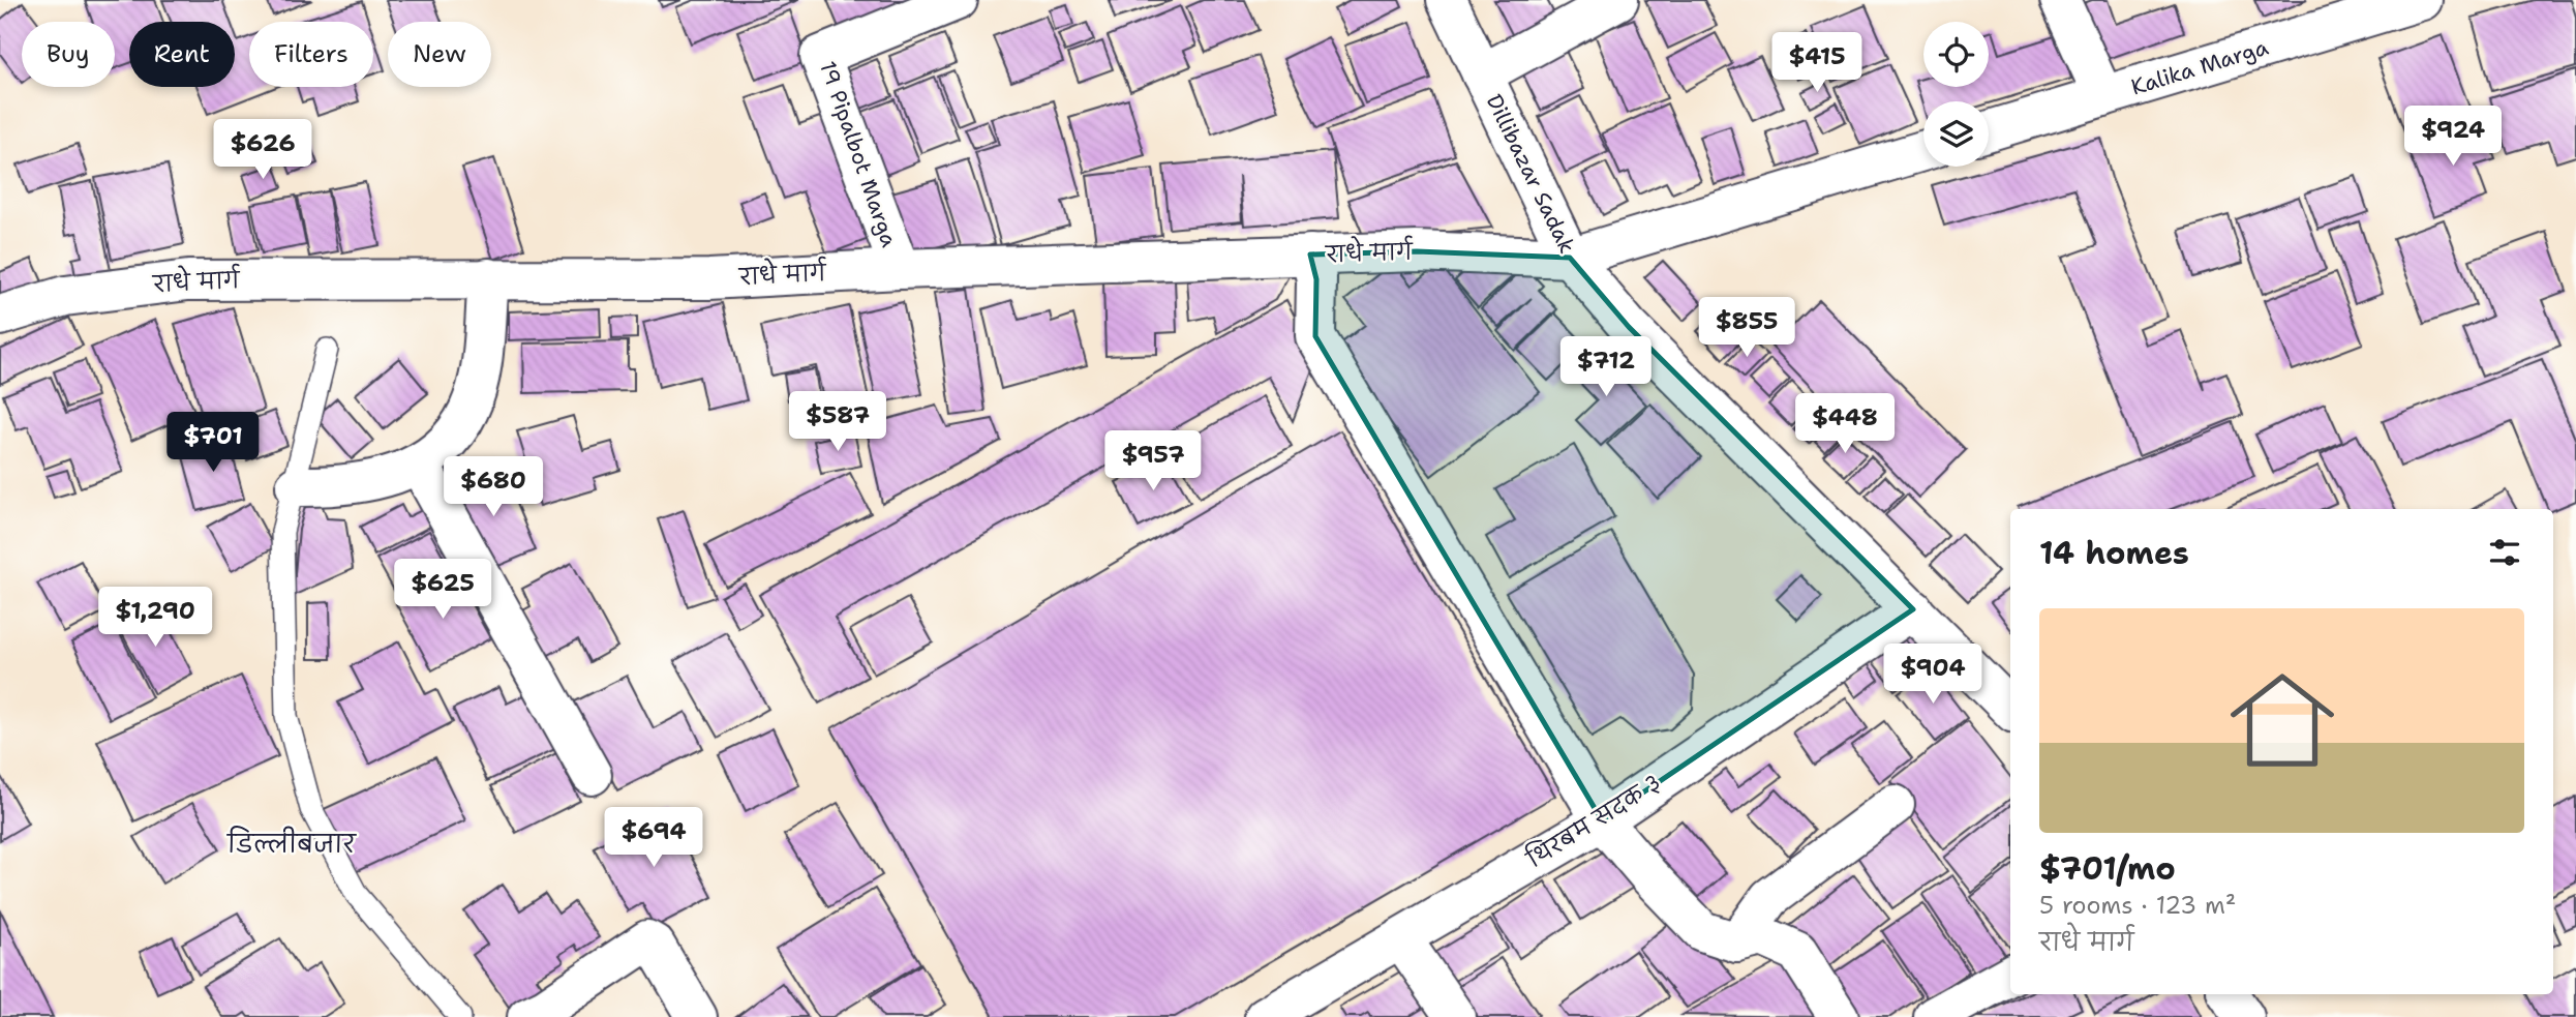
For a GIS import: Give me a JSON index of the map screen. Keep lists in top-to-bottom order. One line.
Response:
{"streets":{"street":["Kalika Marga","19 Pipalbot Marga","Dillibazar Sadak","राधे मार्ग","थिरबम सदक ३"]},"crossings":[["19 Pipalbot Marga","राधे मार्ग"],["Dillibazar Sadak","राधे मार्ग"],["Dillibazar Sadak","थिरबम सदक ३"]],"districts":["डिल्लीबजार"],"page":{"chip":["Buy","Rent","Filters","New"],"price":["$415","$924","$626","$855","$712","$587","$448","$701","$957","$680","$625","$1,290","$904","$694"],"heading":"14 homes","list":[{"name":"$701/mo","note":"5 rooms · 123 m² · राधे मार्ग"}]}}
